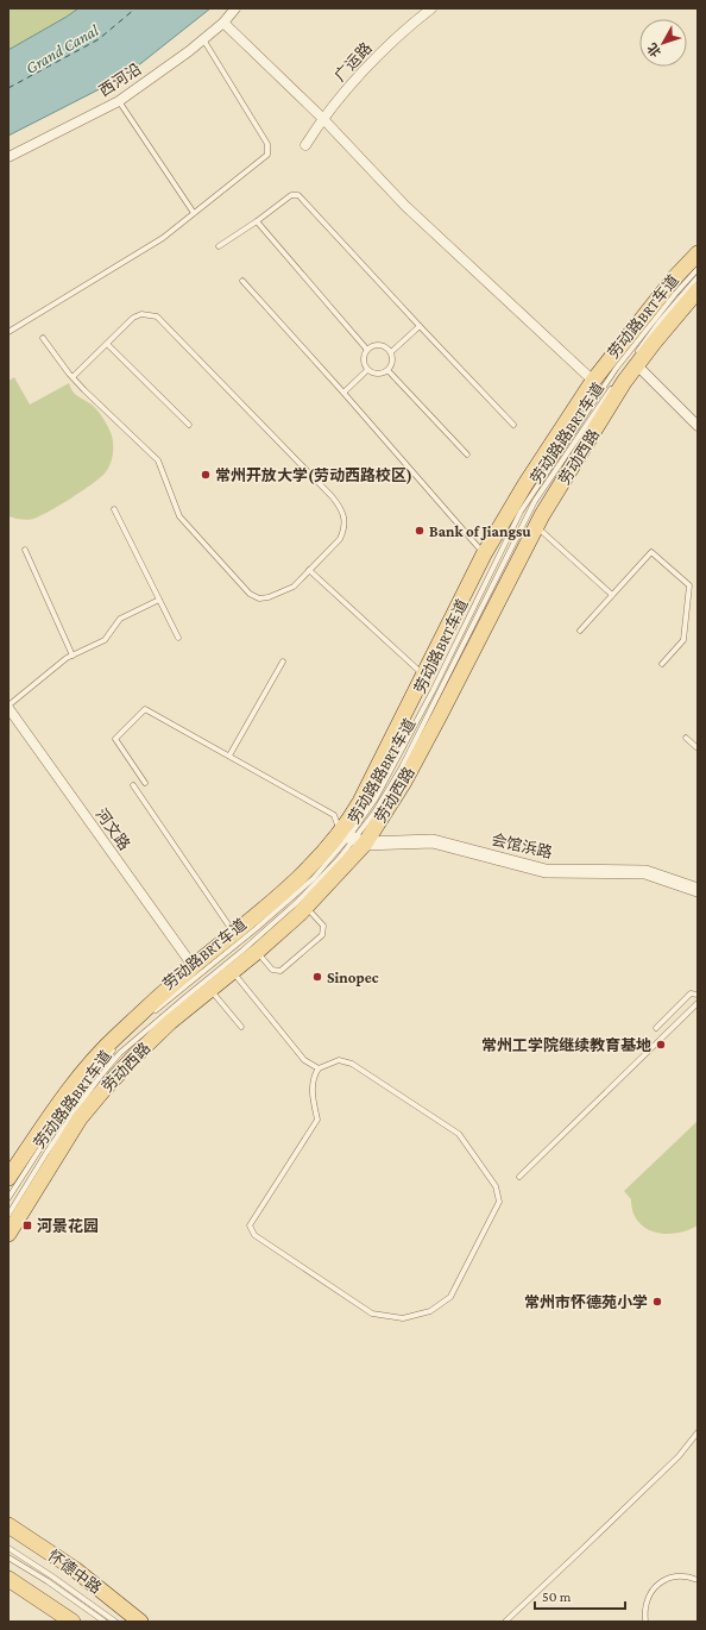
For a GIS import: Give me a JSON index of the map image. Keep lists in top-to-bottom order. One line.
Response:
{"streets":{"main road":["劳动西路","怀德中路"],"street":["广运路","西河沿","河文路","会馆浜路"],"lane":["劳动路BRT车道","劳动路路BRT车道"]},"crossings":[["劳动路BRT车道","劳动路路BRT车道"],["劳动路BRT车道","劳动西路"],["劳动路BRT车道","会馆浜路"],["劳动路路BRT车道","劳动西路"],["劳动路路BRT车道","会馆浜路"],["劳动西路","河文路"],["劳动西路","会馆浜路"]],"water":["Grand Canal"],"places":{"other":["常州开放大学(劳动西路校区)","Bank of Jiangsu","Sinopec","常州工学院继续教育基地","常州市怀德苑小学"],"transit":["河景花园"]},"scale_bar":"50 m","north":"bottom left"}
